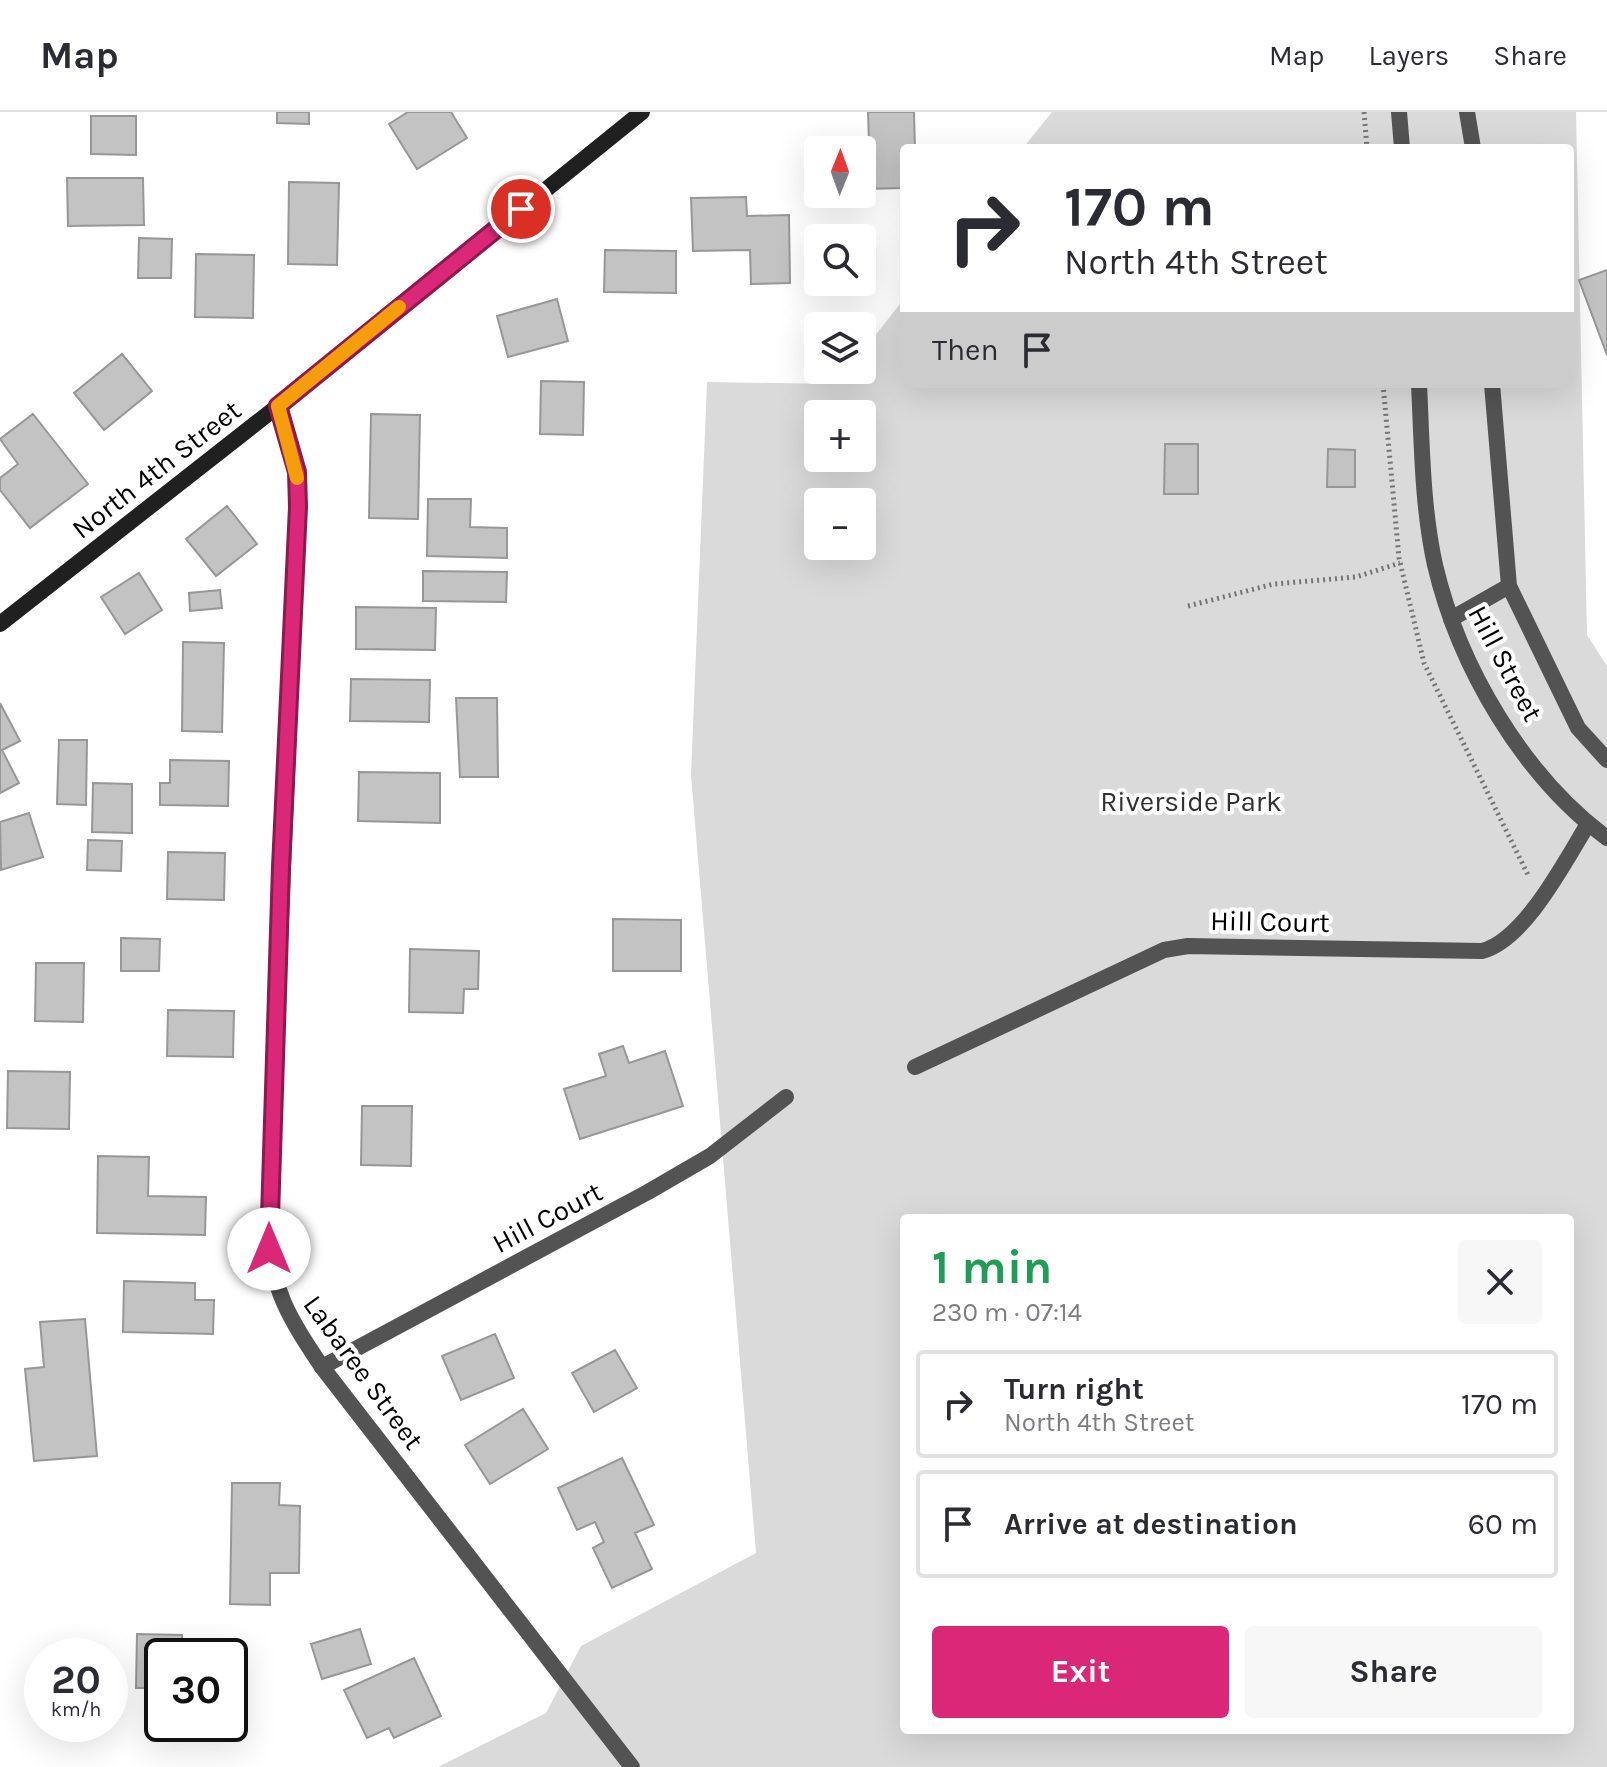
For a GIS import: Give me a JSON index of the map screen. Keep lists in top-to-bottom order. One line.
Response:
{"streets":{"street":["North 4th Street","Hill Street","Hill Court","Labaree Street"]},"crossings":[["North 4th Street","Labaree Street"],["Hill Street","Hill Court"],["Hill Court","Labaree Street"]],"parks":["Riverside Park"],"north":"top","page":{"header":"Map","nav":["Map","Layers","Share"],"map_buttons":["+","−"],"turn":["170 m","North 4th Street"],"then":"Then","heading":["1 min","230 m · 07:14"],"list":[{"name":"Turn right","note":"North 4th Street","value":"170 m"},{"name":"Arrive at destination","value":"60 m"}],"buttons":["Exit","Share"],"speed":"20 km/h","limit":"30"}}
